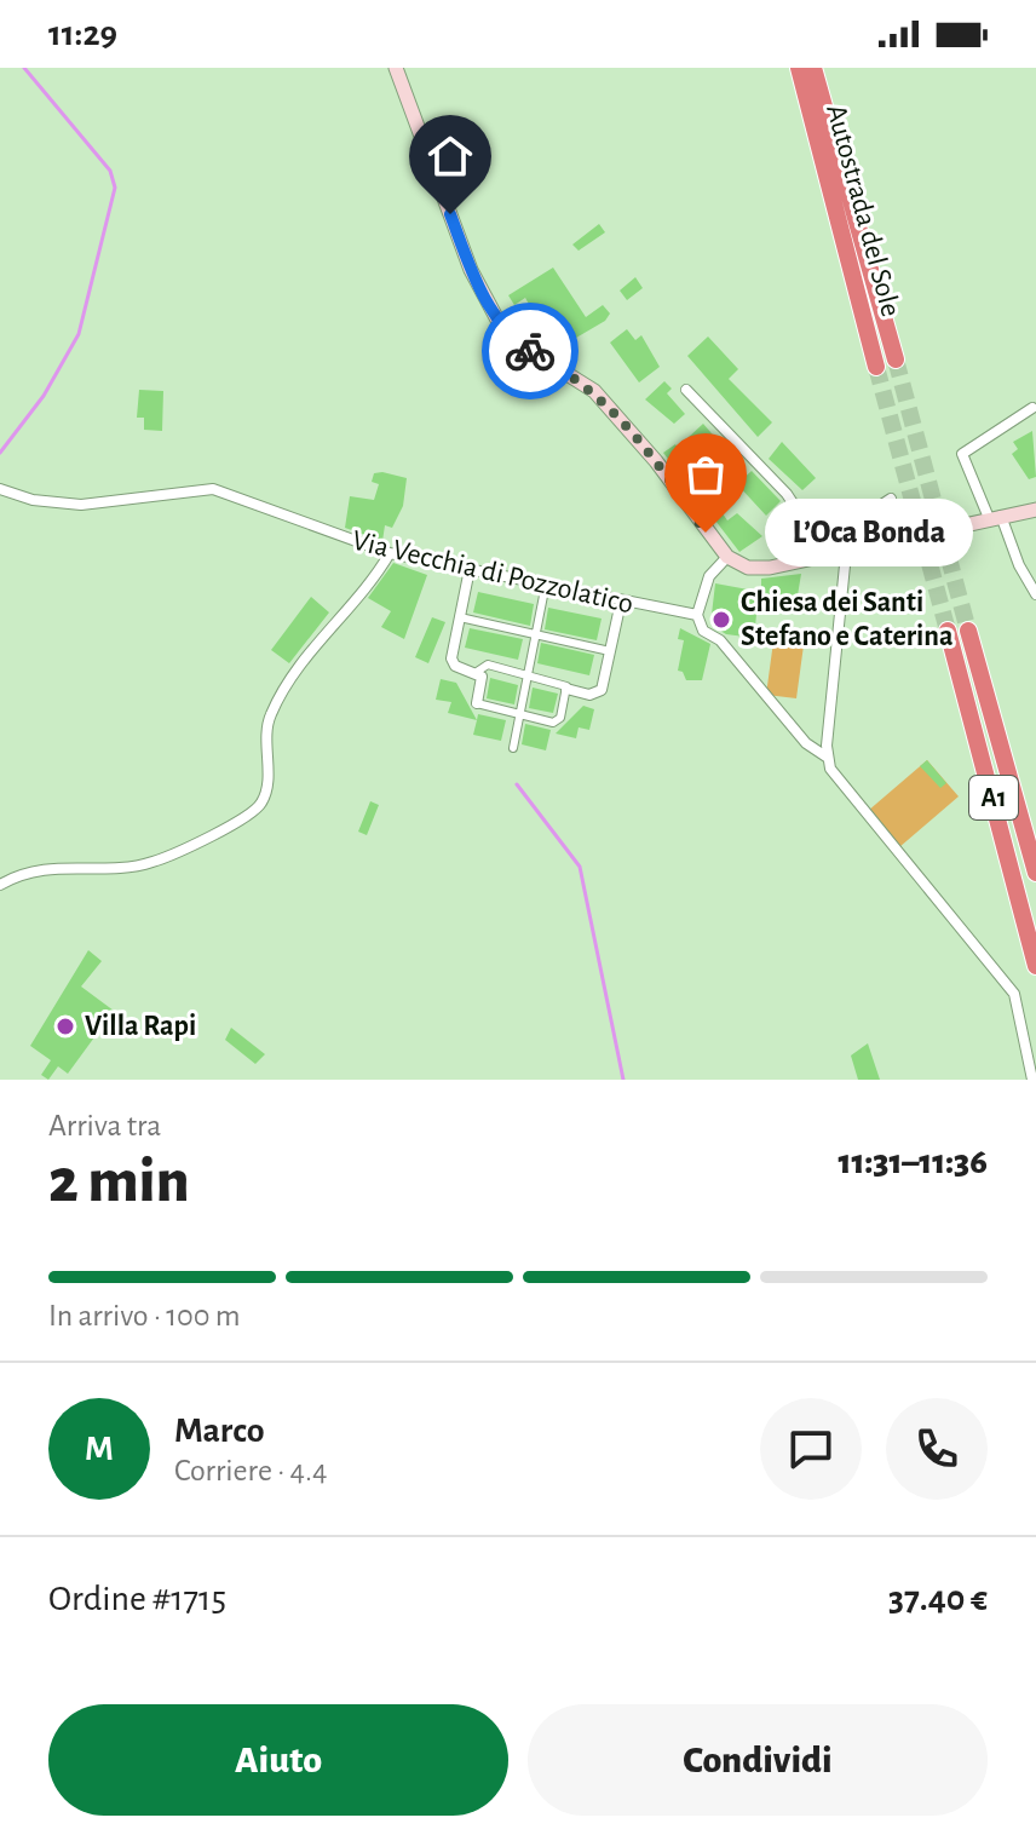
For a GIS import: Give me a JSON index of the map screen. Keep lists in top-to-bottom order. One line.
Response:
{"streets":{"highway":["Autostrada del Sole","A1"],"street":["Via Vecchia di Pozzolatico"]},"places":["L’Oca Bonda","Chiesa dei Santi Stefano e Caterina","Villa Rapi"],"page":{"status":"11:29","bubble":"L’Oca Bonda","heading":["2 min","Arriva tra","11:31–11:36"],"panel":["Marco","Corriere · 4.4","Ordine #1715","37.40 €"],"bar":"In arrivo · 100 m","round":"M","buttons":["Aiuto","Condividi"]}}
